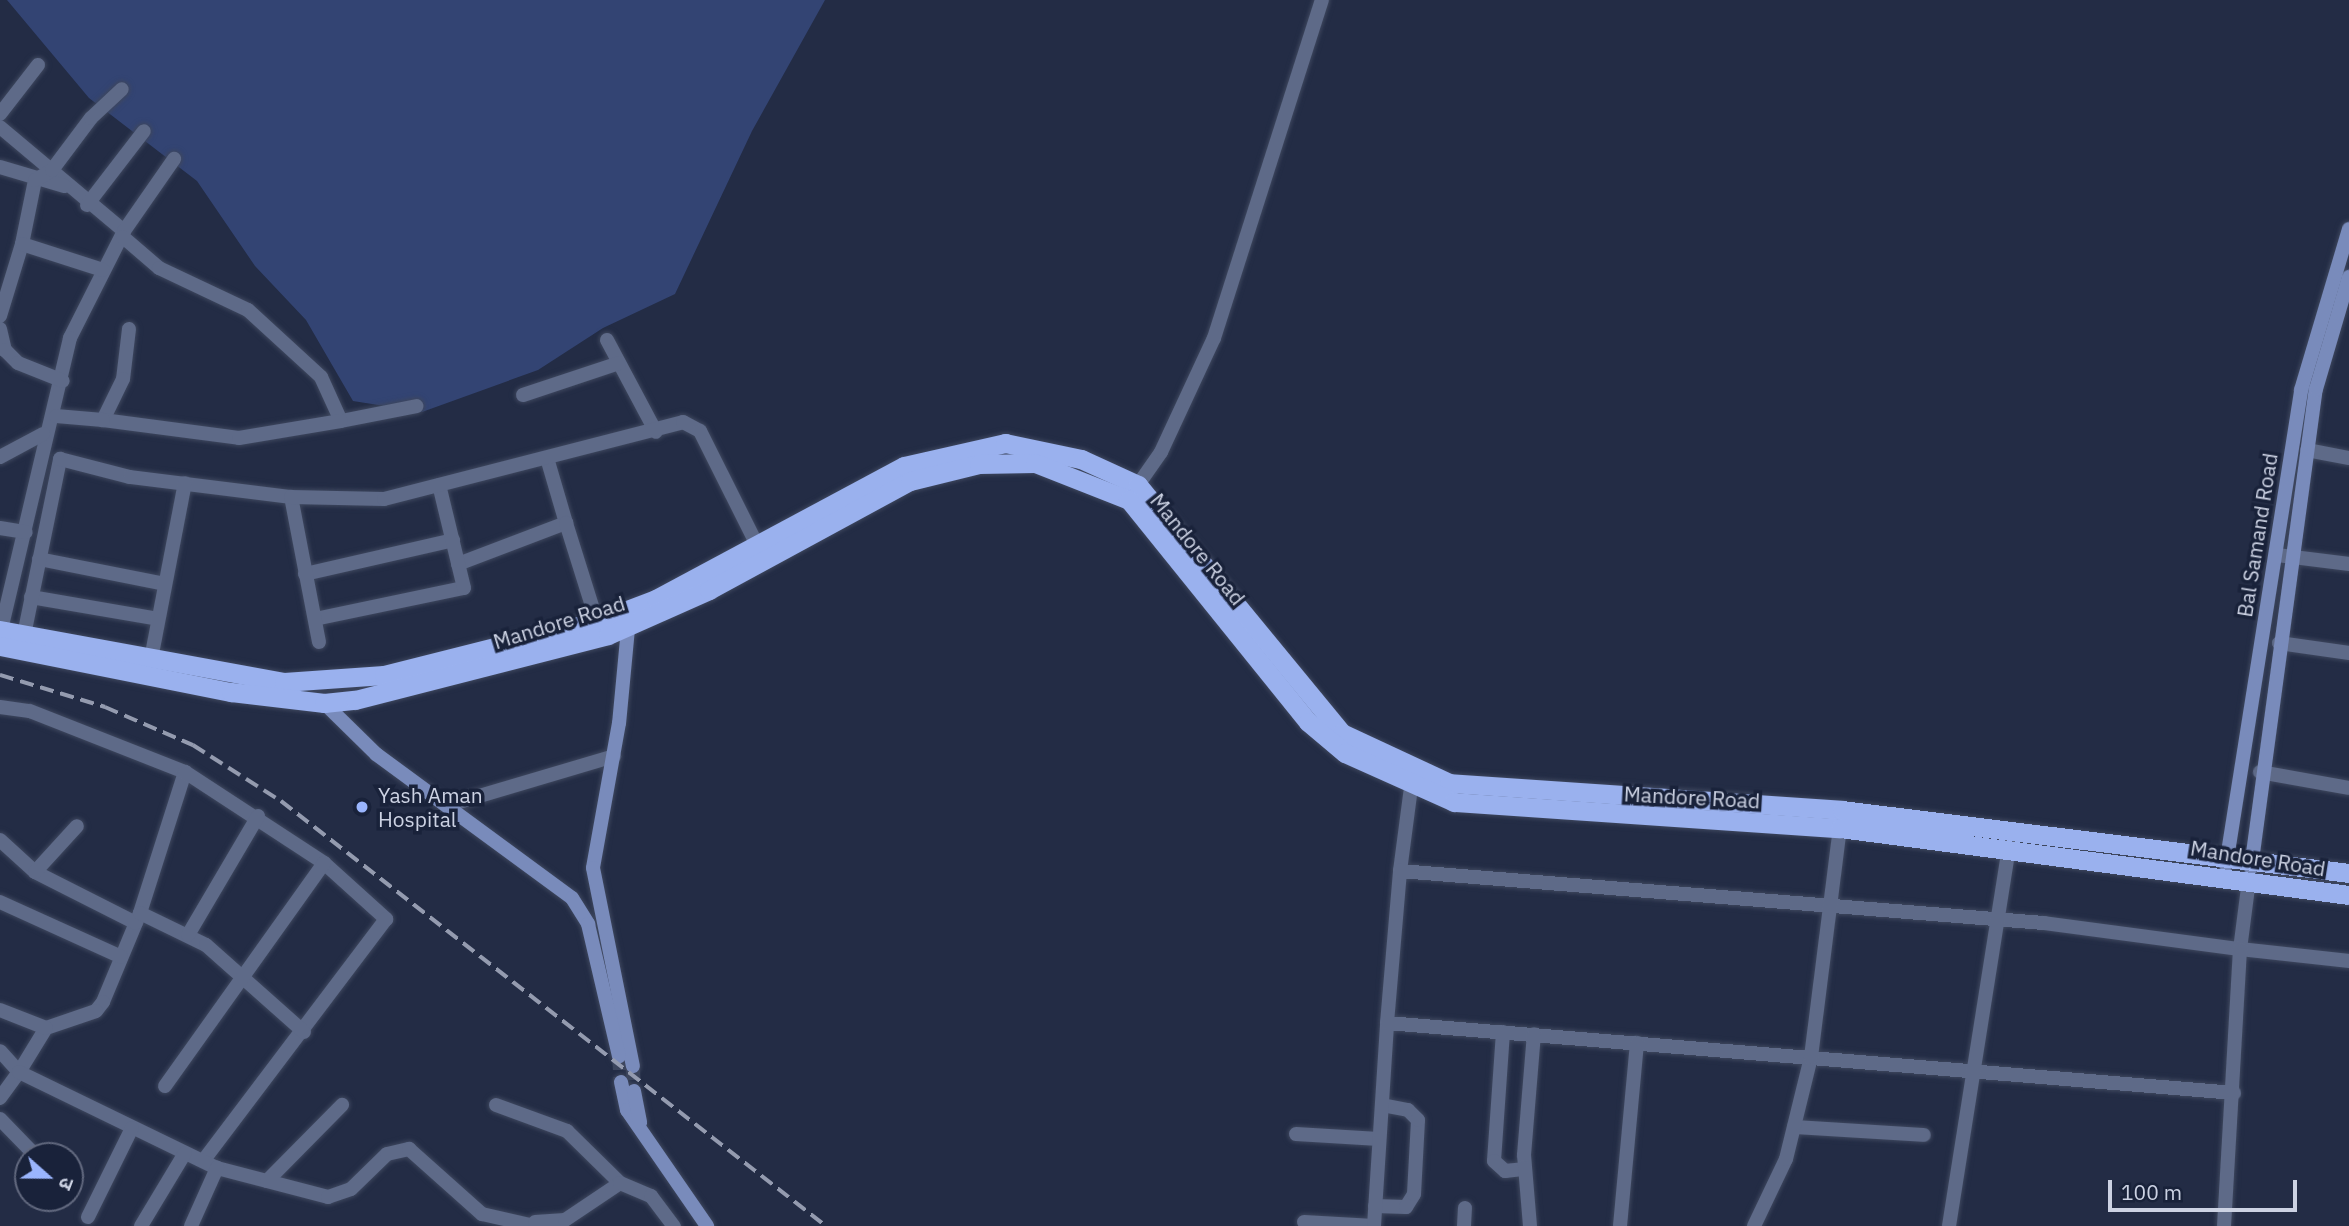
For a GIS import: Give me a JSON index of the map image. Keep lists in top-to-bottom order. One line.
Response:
{"streets":{"highway":["Mandore Road"],"main road":["Bal Samand Road"]},"crossings":[["Bal Samand Road","Mandore Road"]],"places":["Yash Aman Hospital"],"scale_bar":"100 m","north":"right"}
